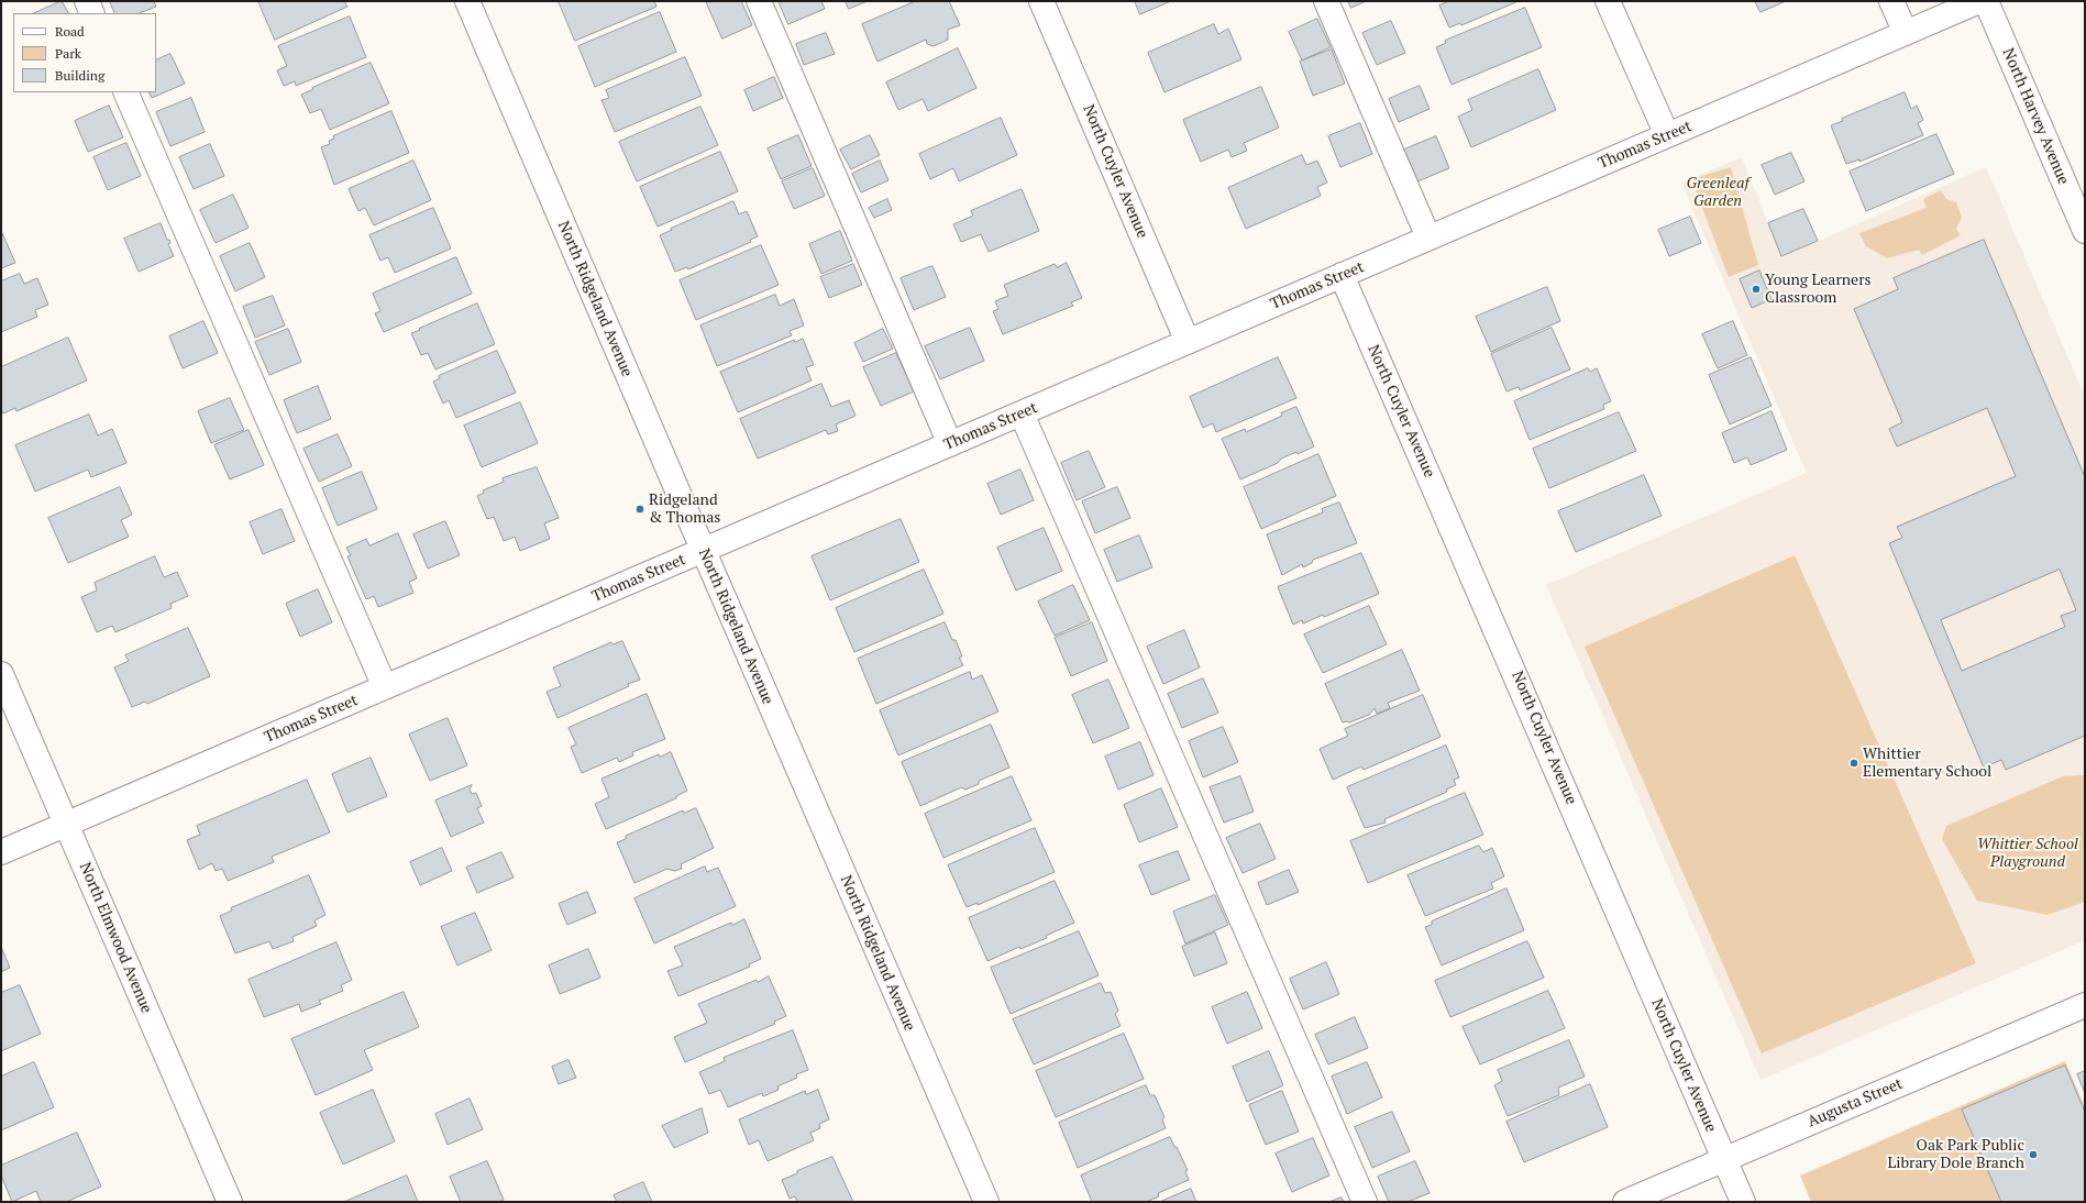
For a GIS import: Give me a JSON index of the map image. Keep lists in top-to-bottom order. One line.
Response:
{"streets":{"street":["North Harvey Avenue","Thomas Street","North Cuyler Avenue","North Ridgeland Avenue","North Elmwood Avenue","Augusta Street"]},"crossings":[["Thomas Street","North Cuyler Avenue"],["Thomas Street","North Ridgeland Avenue"],["Thomas Street","North Elmwood Avenue"],["North Cuyler Avenue","Augusta Street"]],"parks":["Greenleaf Garden","Whittier School Playground"],"places":["Young Learners Classroom","Ridgeland & Thomas","Whittier Elementary School","Oak Park Public Library Dole Branch"],"legend":["Road","Park","Building"]}
